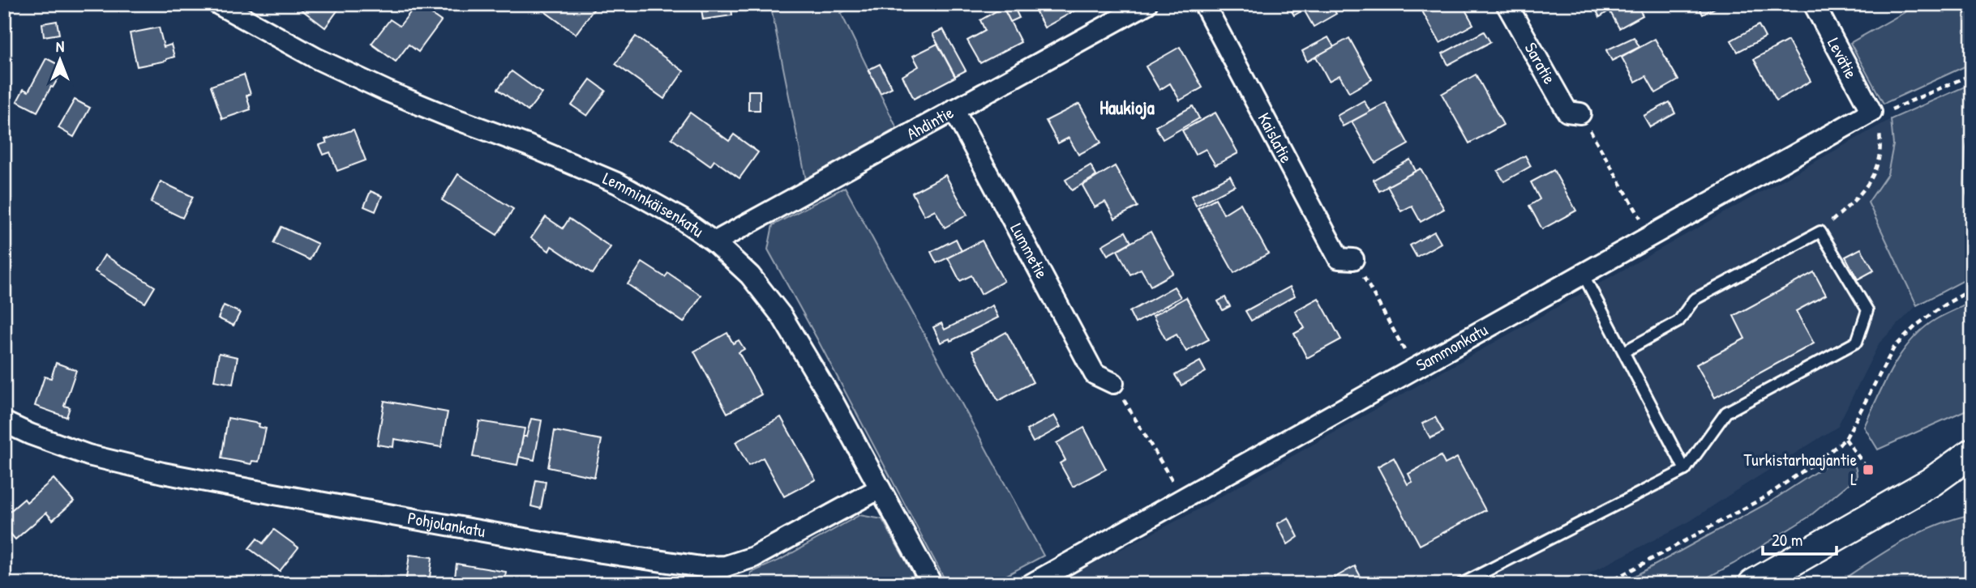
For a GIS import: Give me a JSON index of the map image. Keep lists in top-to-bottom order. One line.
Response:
{"streets":{"street":["Levätie","Saratie","Ahdintie","Kaislatie","Lemminkäisenkatu","Lummetie","Sammonkatu","Pohjolankatu"]},"crossings":[["Levätie","Sammonkatu"],["Ahdintie","Lemminkäisenkatu"],["Ahdintie","Lummetie"],["Lemminkäisenkatu","Pohjolankatu"]],"districts":["Haukioja"],"places":{"transit":["Turkistarhaajantie L"]},"scale_bar":"20 m","north":"top"}
